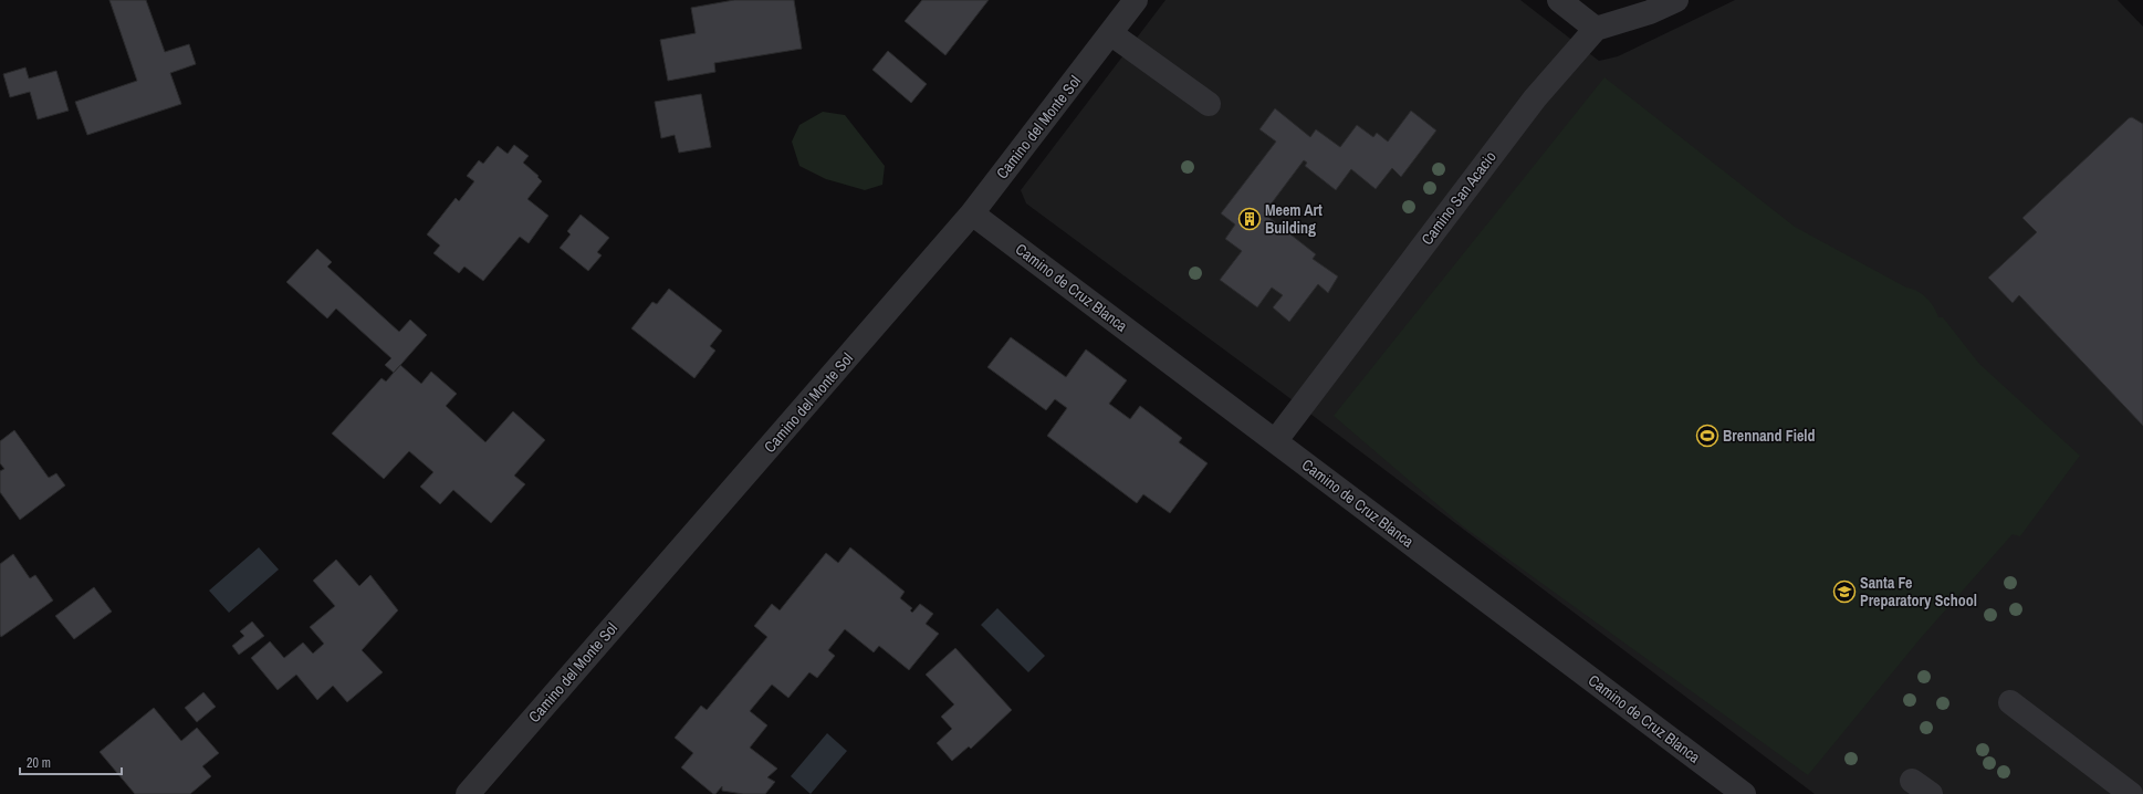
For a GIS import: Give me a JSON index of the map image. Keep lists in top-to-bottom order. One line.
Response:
{"streets":{"street":["Camino del Monte Sol","Camino San Acacio","Camino de Cruz Blanca"]},"crossings":[["Camino del Monte Sol","Camino de Cruz Blanca"],["Camino San Acacio","Camino de Cruz Blanca"]],"places":{"building":["Meem Art Building"],"sports":["Brennand Field"],"school or university":["Santa Fe Preparatory School"]},"scale_bar":"20 m"}
